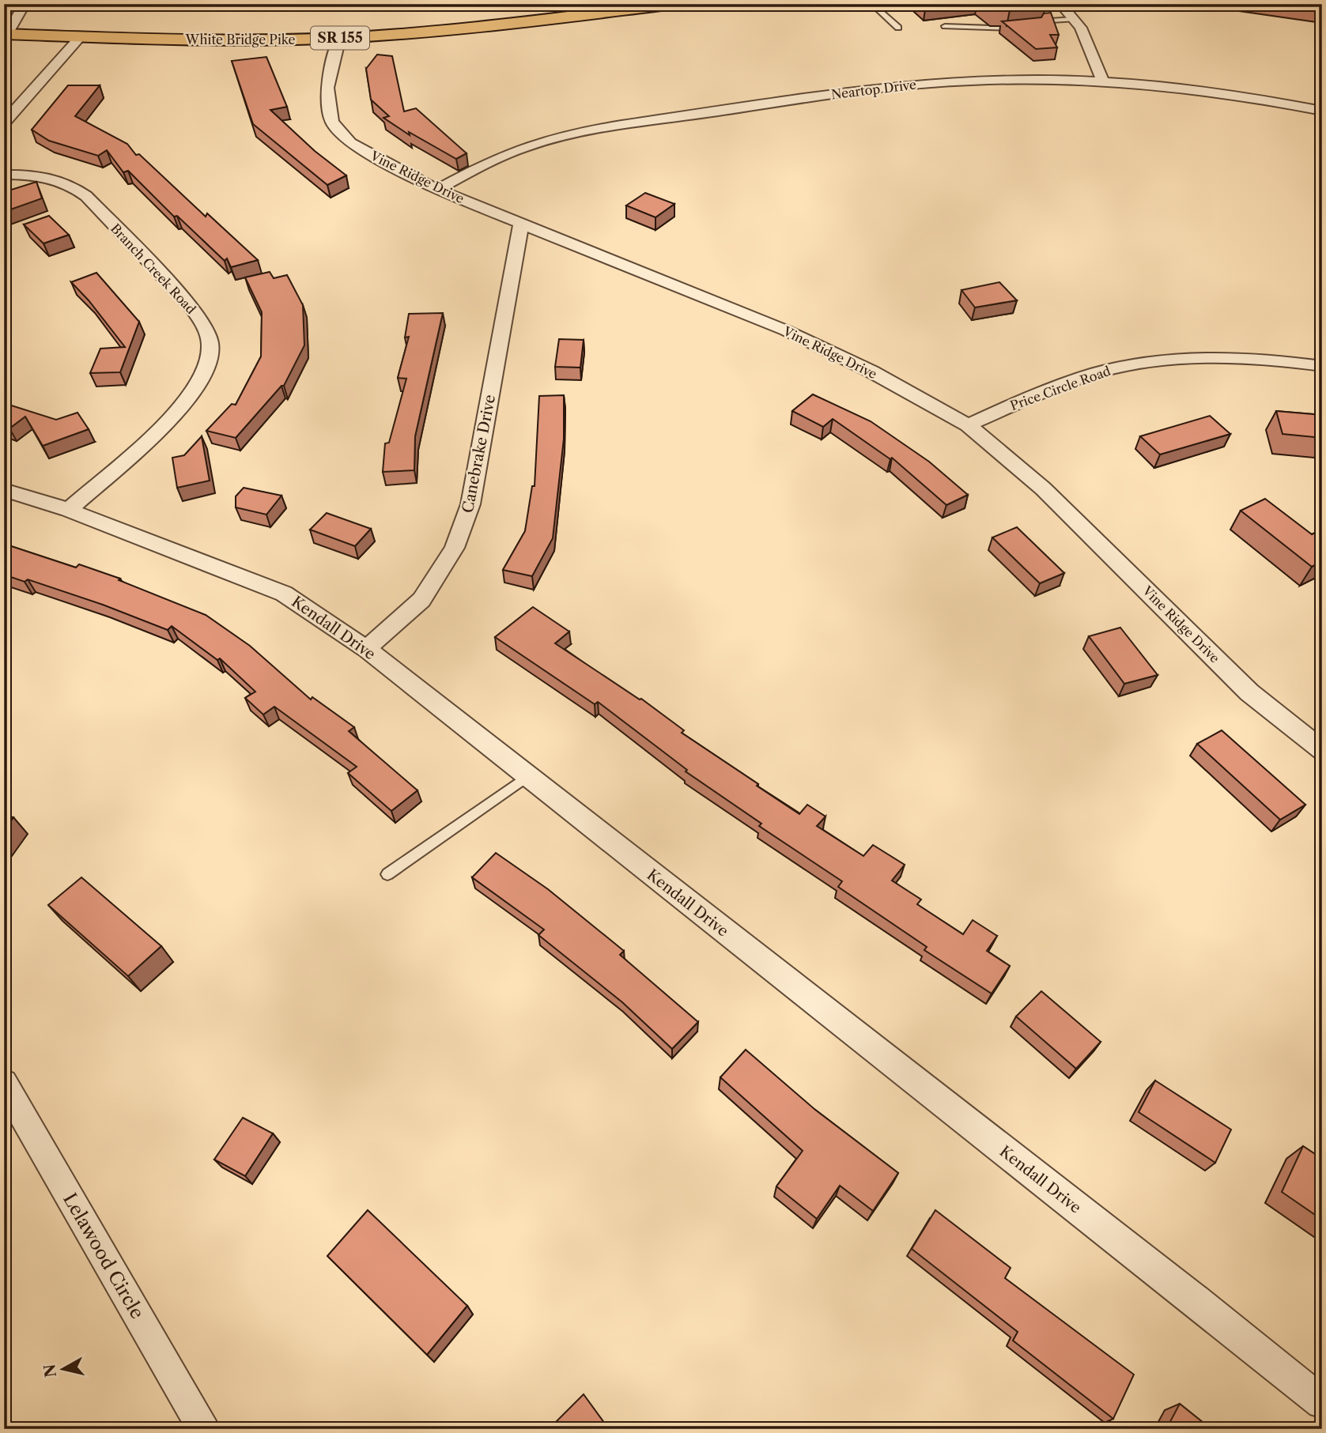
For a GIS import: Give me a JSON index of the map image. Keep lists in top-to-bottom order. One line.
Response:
{"streets":{"main road":["SR 155","White Bridge Pike"],"street":["Neartop Drive","Vine Ridge Drive","Branch Creek Road","Price Circle Road","Canebrake Drive","Kendall Drive","Lelawood Circle"]},"crossings":[["White Bridge Pike","Vine Ridge Drive"],["Neartop Drive","Vine Ridge Drive"],["Vine Ridge Drive","Price Circle Road"],["Vine Ridge Drive","Canebrake Drive"],["Branch Creek Road","Kendall Drive"],["Canebrake Drive","Kendall Drive"]],"north":"left"}
